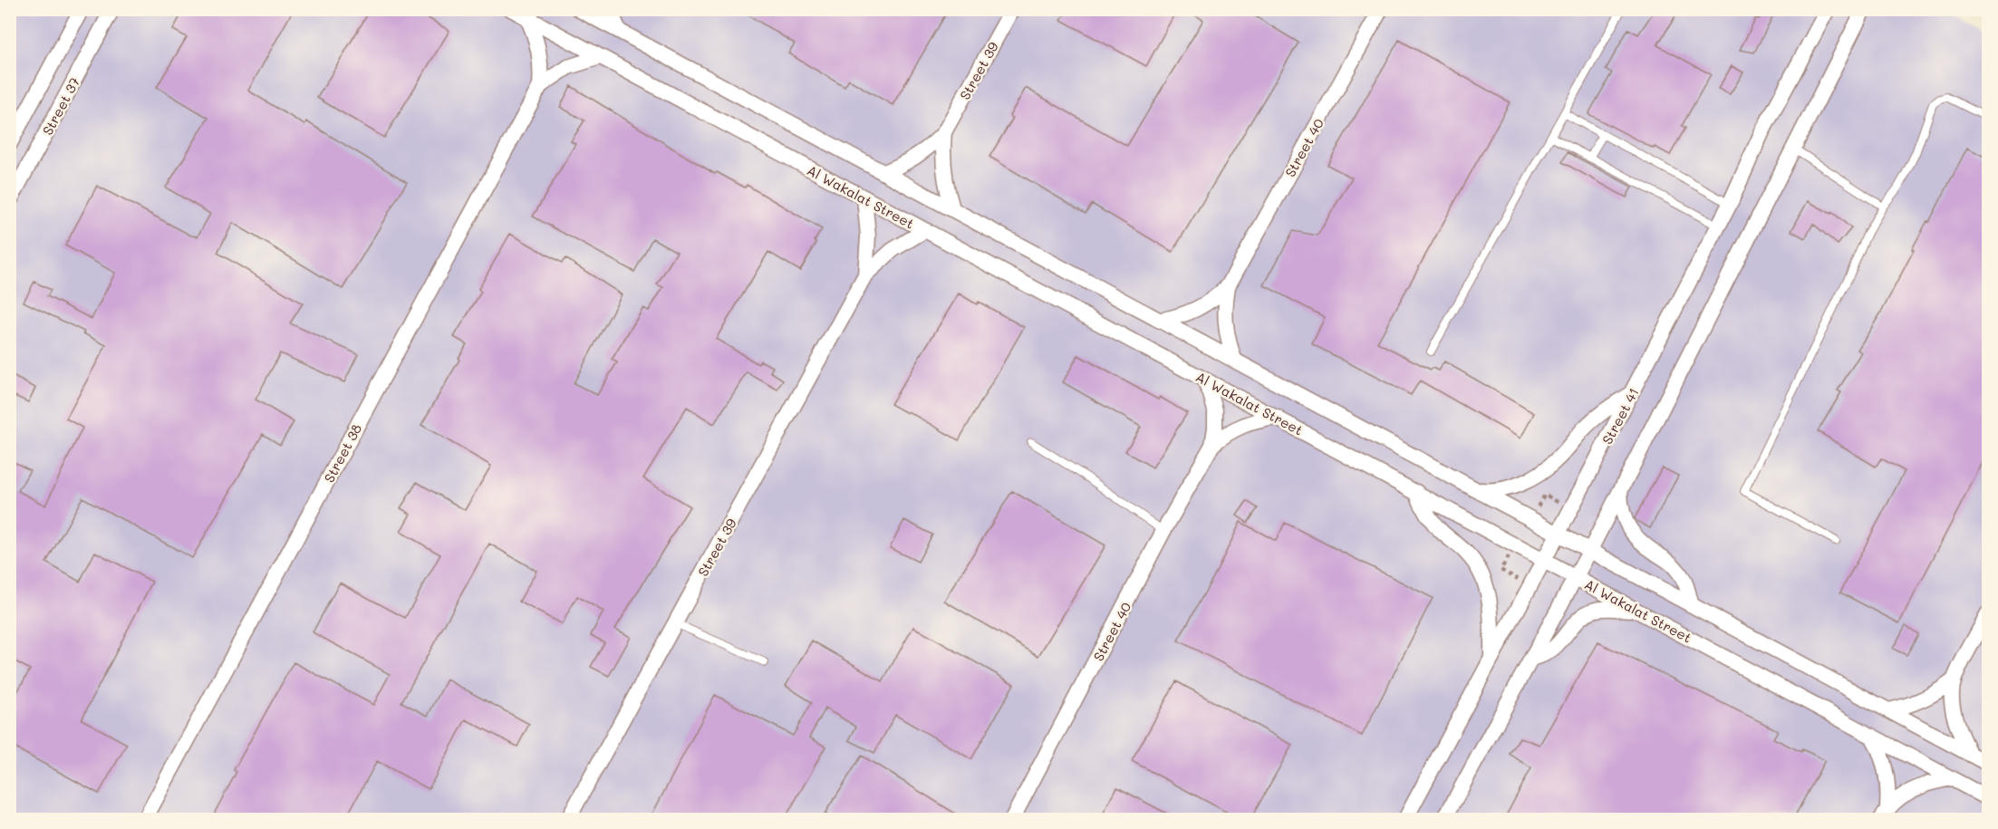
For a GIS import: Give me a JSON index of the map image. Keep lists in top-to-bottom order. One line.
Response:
{"streets":{"street":["Street 39","Street 37","Street 40","Al Wakalat Street","Street 41","Street 38"]},"crossings":[["Street 39","Al Wakalat Street"],["Street 40","Al Wakalat Street"],["Al Wakalat Street","Street 41"],["Al Wakalat Street","Street 38"]]}
